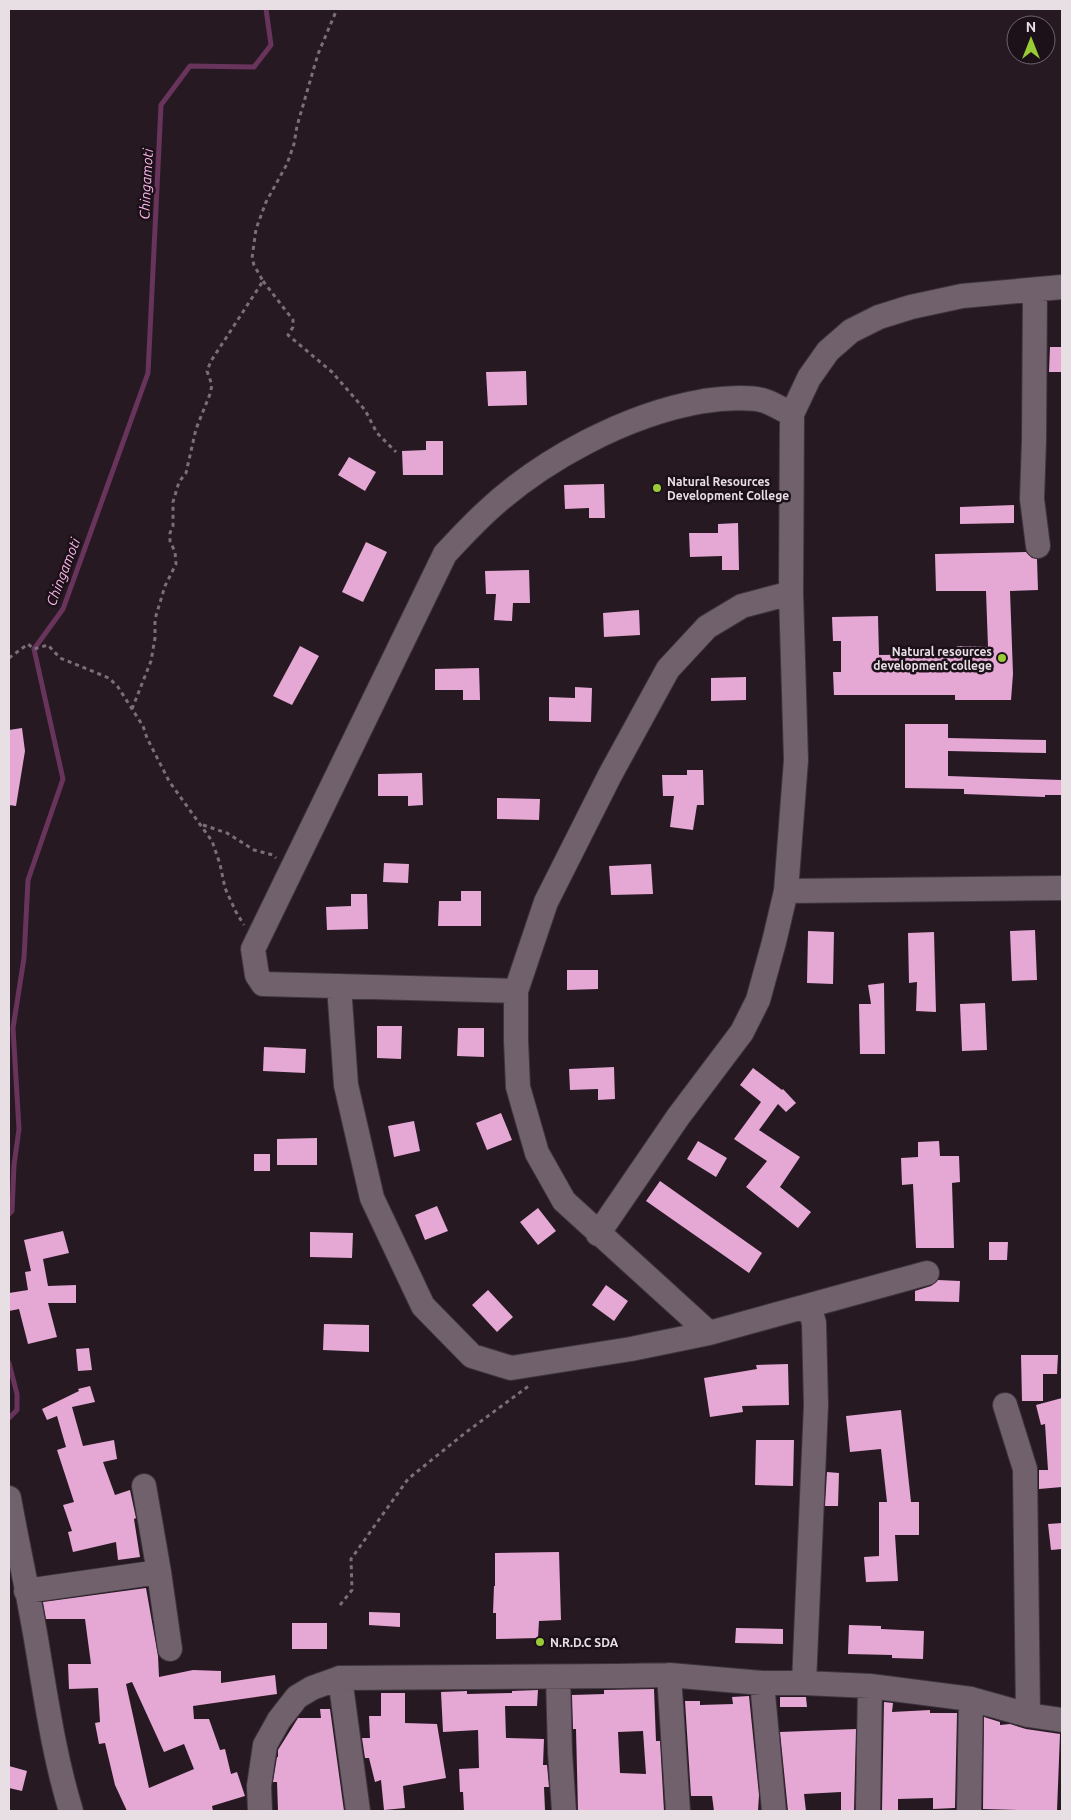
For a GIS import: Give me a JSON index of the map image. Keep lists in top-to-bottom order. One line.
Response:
{"water":["Chingamoti"],"places":["Natural Resources Development College","Natural resources development college","N.R.D.C SDA"],"north":"top"}
